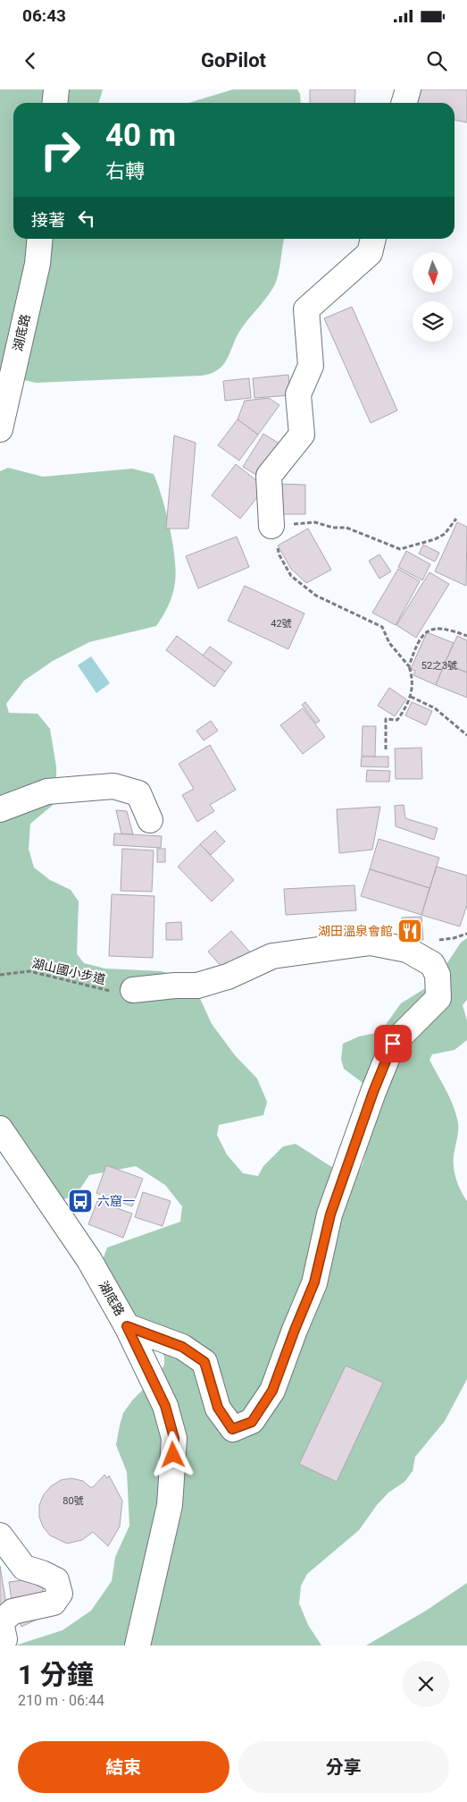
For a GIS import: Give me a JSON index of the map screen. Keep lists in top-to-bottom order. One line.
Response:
{"streets":{"street":["湖底路"],"path":["湖山國小步道"]},"places":{"restaurant":["湖田溫泉會館"],"bus stop":["六窟一"]},"house_numbers":["42號","52之3號","80號"],"north":"bottom","page":{"status":"06:43","header":"GoPilot","turn":["40 m","右轉"],"then":"接著","heading":["1 分鐘","210 m · 06:44"],"buttons":["結束","分享"]}}
